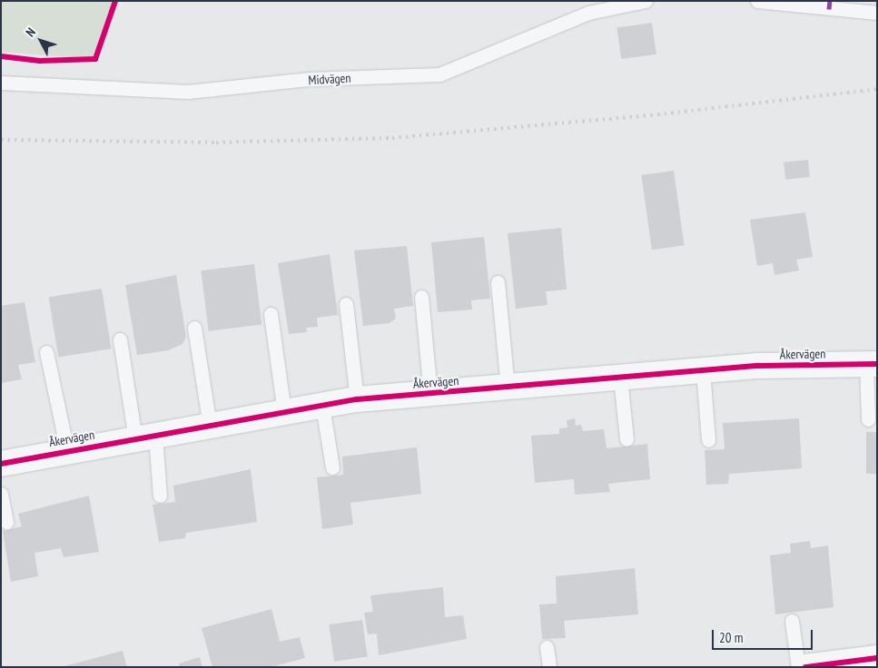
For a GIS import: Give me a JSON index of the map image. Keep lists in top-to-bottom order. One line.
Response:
{"streets":{"street":["Åkervägen"],"lane":["Midvägen"]},"scale_bar":"20 m","north":"top left"}
